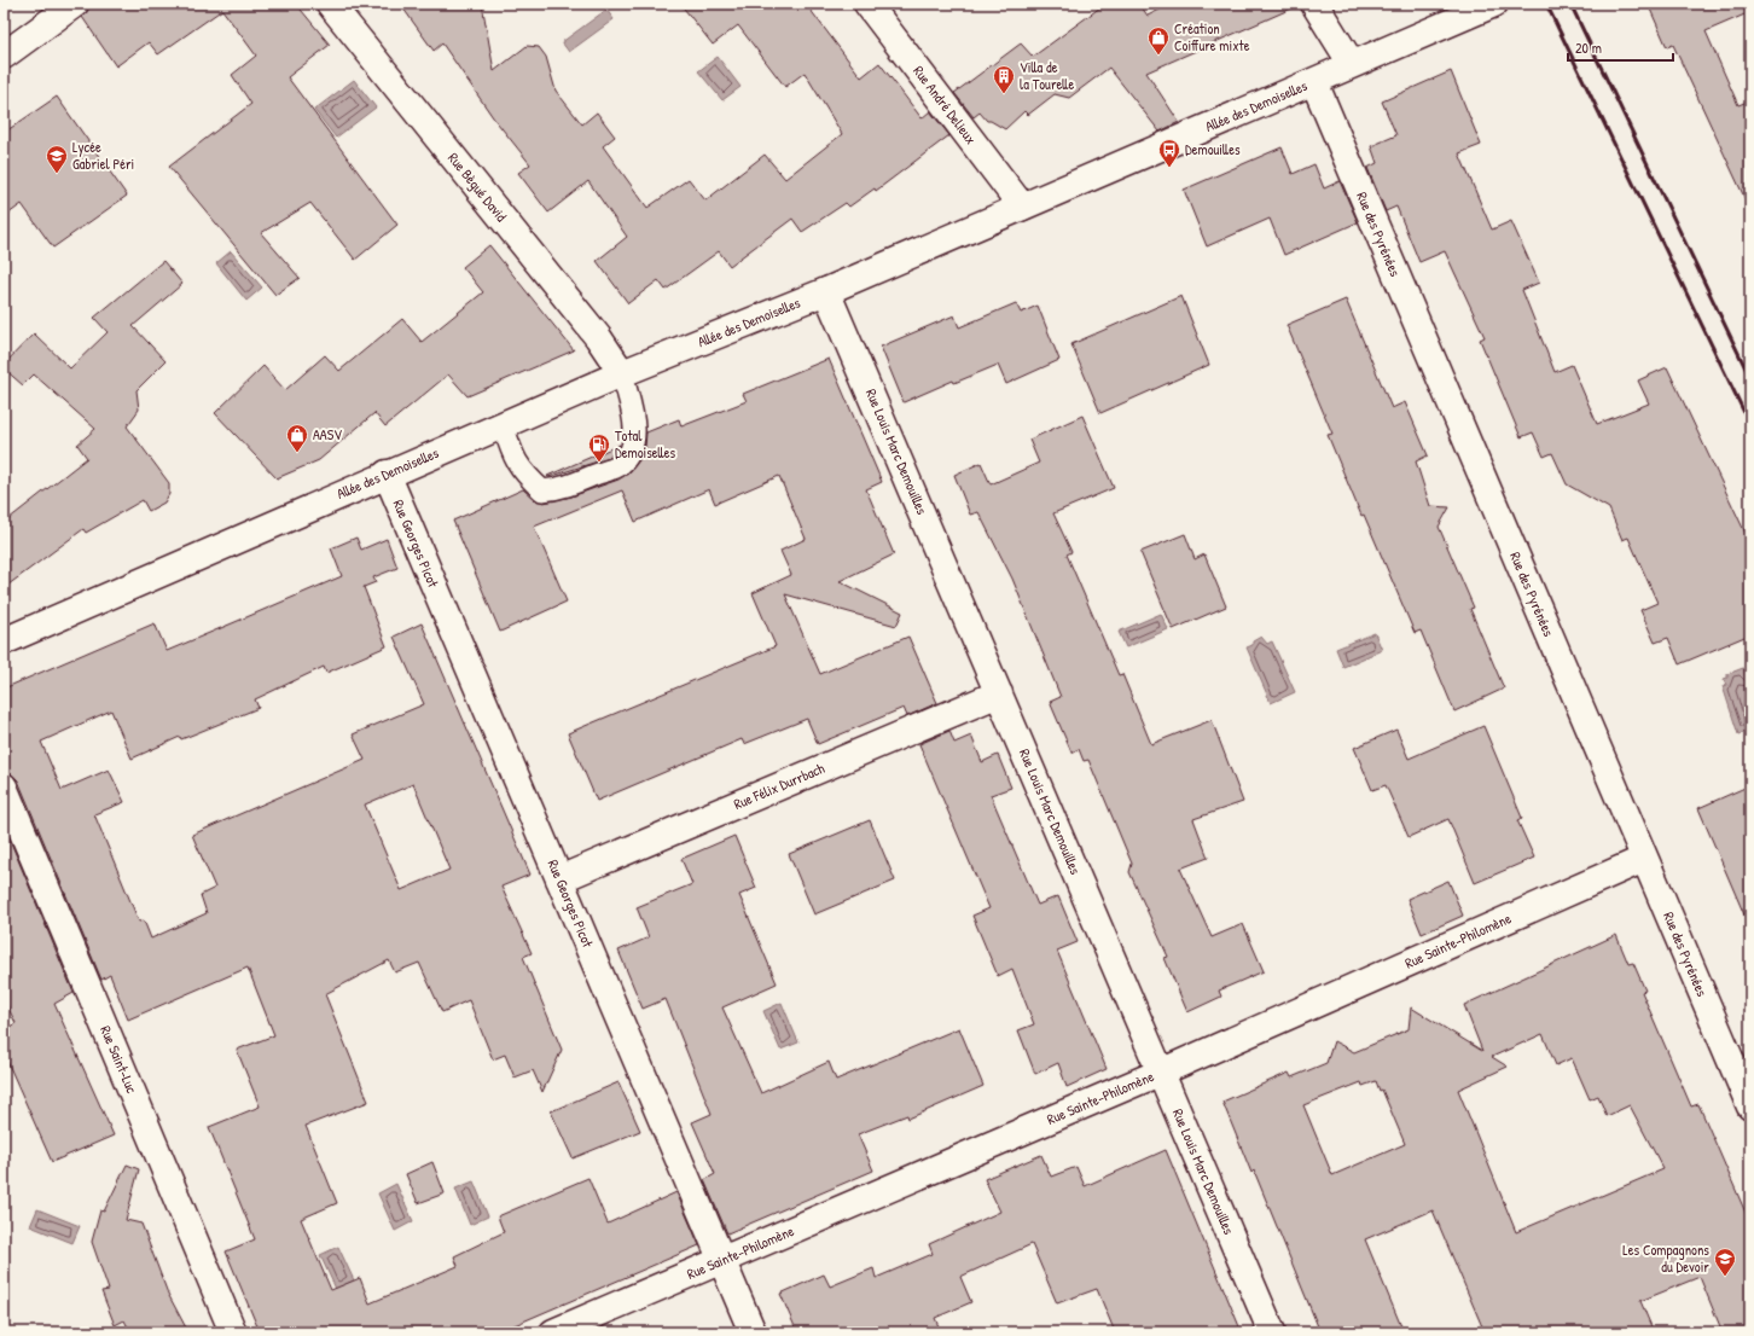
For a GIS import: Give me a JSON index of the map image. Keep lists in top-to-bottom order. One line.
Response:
{"streets":{"street":["Rue André Delieux","Allée des Demoiselles","Rue Bègué David","Rue des Pyrénées","Rue Louis Marc Demouilles","Rue Georges Picot","Rue Félix Durrbach","Rue Sainte-Philomène","Rue Saint-Luc"]},"crossings":[["Rue André Delieux","Allée des Demoiselles"],["Allée des Demoiselles","Rue Bègué David"],["Allée des Demoiselles","Rue des Pyrénées"],["Allée des Demoiselles","Rue Louis Marc Demouilles"],["Allée des Demoiselles","Rue Georges Picot"],["Rue des Pyrénées","Rue Sainte-Philomène"],["Rue Louis Marc Demouilles","Rue Félix Durrbach"],["Rue Louis Marc Demouilles","Rue Sainte-Philomène"],["Rue Georges Picot","Rue Félix Durrbach"],["Rue Georges Picot","Rue Sainte-Philomène"]],"places":{"shop":["Création Coiffure mixte","AASV"],"building":["Villa de la Tourelle"],"bus stop":["Demouilles"],"school or university":["Lycée Gabriel Péri","Les Compagnons du Devoir"],"fuel station":["Total Demoiselles"]},"scale_bar":"20 m"}
